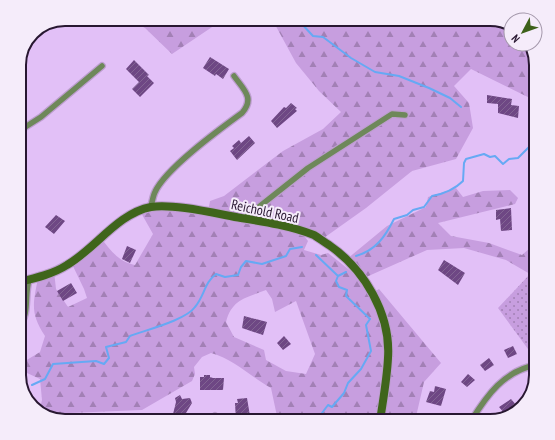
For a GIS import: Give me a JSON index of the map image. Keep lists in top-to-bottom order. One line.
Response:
{"streets":{"street":["Reichold Road"]},"north":"bottom left"}
